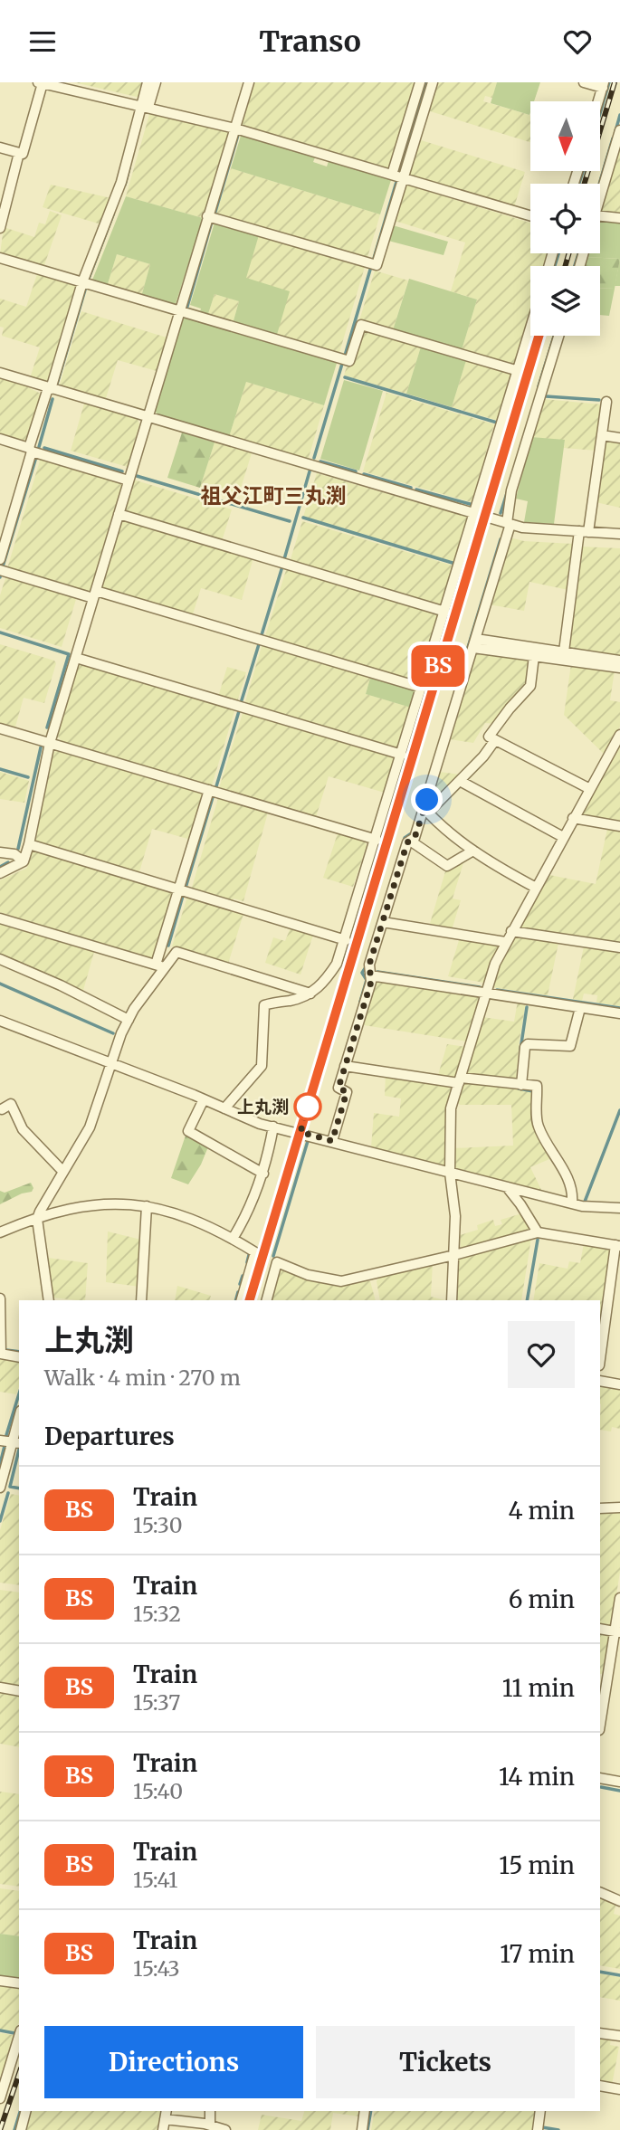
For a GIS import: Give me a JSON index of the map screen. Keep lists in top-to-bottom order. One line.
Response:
{"districts":["祖父江町三丸渕"],"places":["上丸渕"],"north":"bottom","page":{"header":"Transo","on_map":"BS","heading":[["上丸渕","Walk · 4 min · 270 m"],"Departures"],"list":[{"mark":"BS","name":"Train","note":"15:30","value":"4 min"},{"mark":"BS","name":"Train","note":"15:32","value":"6 min"},{"mark":"BS","name":"Train","note":"15:37","value":"11 min"},{"mark":"BS","name":"Train","note":"15:40","value":"14 min"},{"mark":"BS","name":"Train","note":"15:41","value":"15 min"},{"mark":"BS","name":"Train","note":"15:43","value":"17 min"}],"buttons":["Directions","Tickets"]}}
